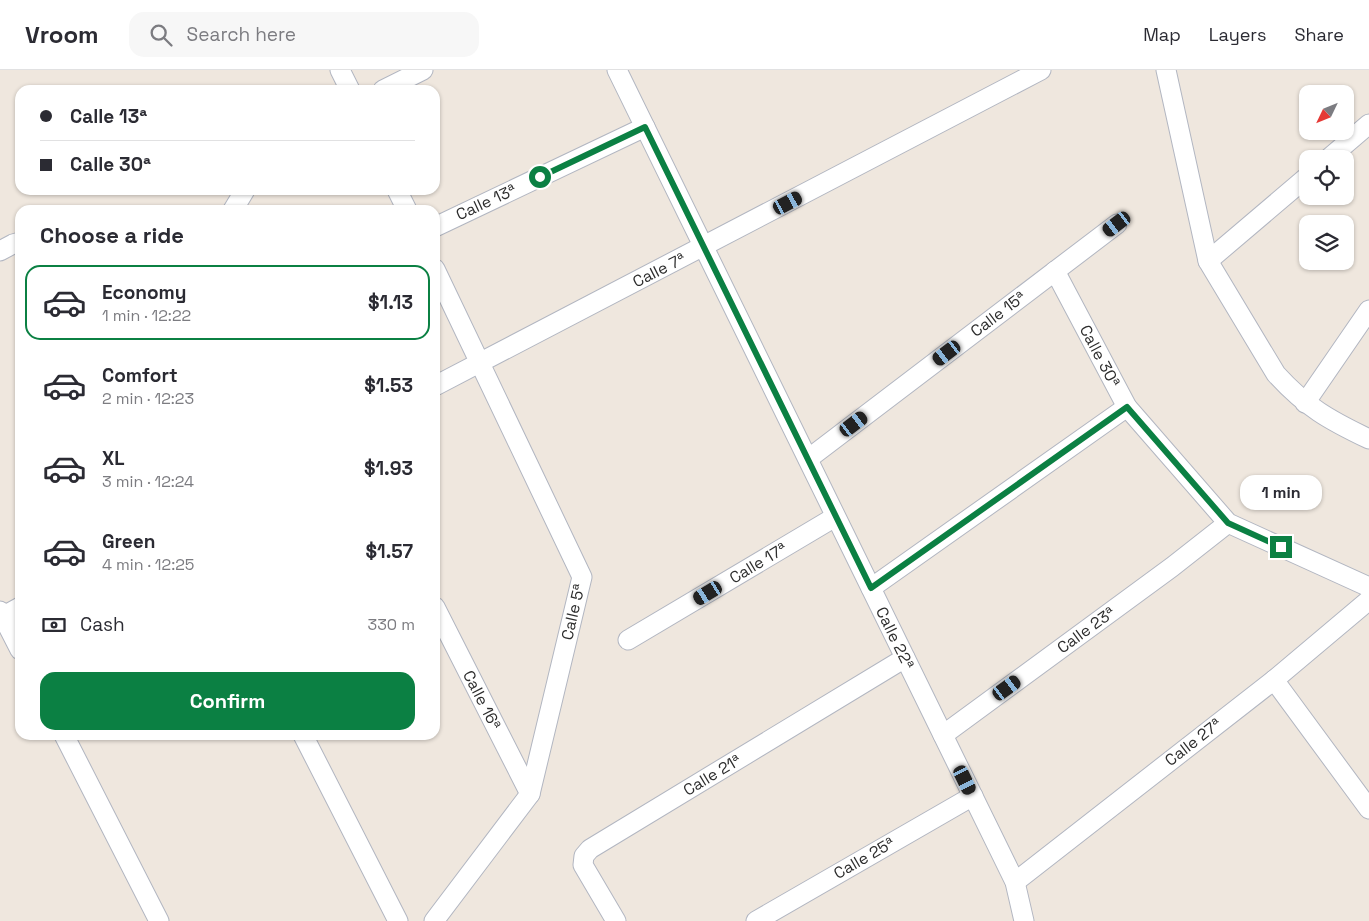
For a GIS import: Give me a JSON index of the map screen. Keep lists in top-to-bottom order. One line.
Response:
{"streets":{"street":["Calle 13ª","Calle 7ª","Calle 15ª","Calle 30ª","Calle 17ª","Calle 5ª","Calle 23ª","Calle 22ª","Calle 16ª","Calle 27ª","Calle 21ª","Calle 25ª"]},"crossings":[["Calle 13ª","Calle 22ª"],["Calle 7ª","Calle 5ª"],["Calle 7ª","Calle 22ª"],["Calle 15ª","Calle 30ª"],["Calle 15ª","Calle 22ª"],["Calle 30ª","Calle 23ª"],["Calle 17ª","Calle 22ª"],["Calle 5ª","Calle 16ª"],["Calle 23ª","Calle 22ª"],["Calle 22ª","Calle 27ª"],["Calle 22ª","Calle 21ª"],["Calle 22ª","Calle 25ª"]],"north":"bottom left","page":{"header":"Vroom","search":"Search here","nav":["Map","Layers","Share"],"banner":["Calle 13ª","Calle 30ª"],"heading":"Choose a ride","list":[{"name":"Economy","note":"1 min · 12:22","value":"$1.13"},{"name":"Comfort","note":"2 min · 12:23","value":"$1.53"},{"name":"XL","note":"3 min · 12:24","value":"$1.93"},{"name":"Green","note":"4 min · 12:25","value":"$1.57"}],"bubble":"1 min","pay":["Cash","330 m"],"buttons":"Confirm"}}
